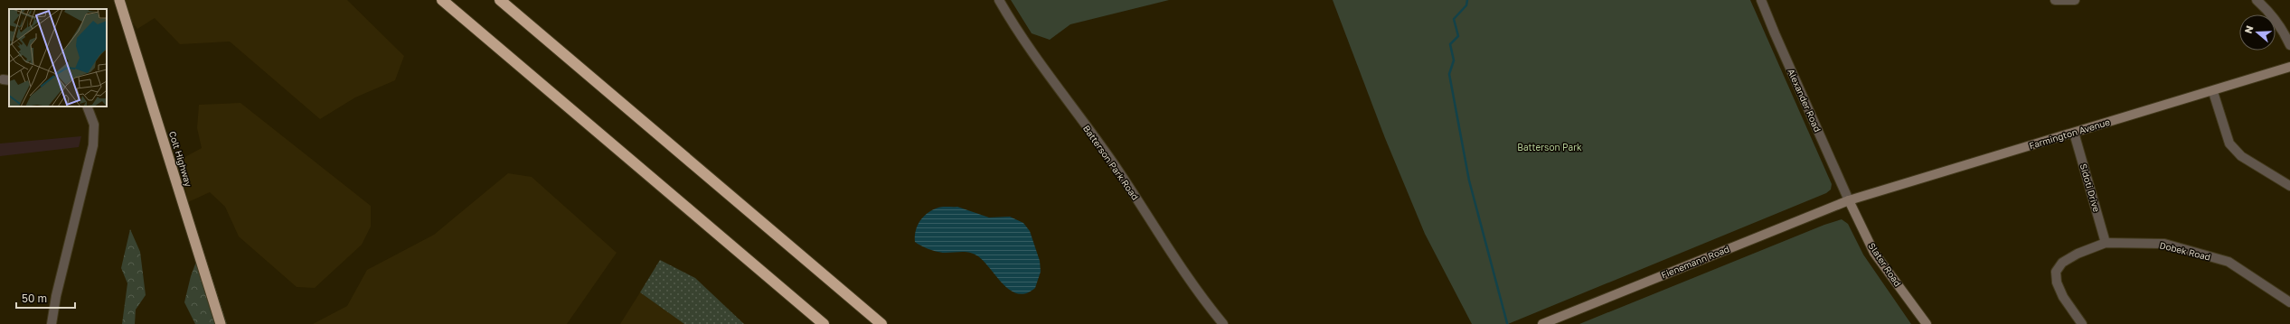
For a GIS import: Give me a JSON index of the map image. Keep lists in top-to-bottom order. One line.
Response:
{"streets":{"highway":["Colt Highway"],"main road":["Farmington Avenue","Fienemann Road","Slater Road"],"street":["Alexander Road","Batterson Park Road","Sidoti Drive","Dobek Road"]},"crossings":[["Alexander Road","Farmington Avenue"],["Alexander Road","Fienemann Road"],["Alexander Road","Slater Road"],["Farmington Avenue","Sidoti Drive"],["Farmington Avenue","Fienemann Road"],["Farmington Avenue","Slater Road"],["Sidoti Drive","Dobek Road"],["Fienemann Road","Slater Road"]],"parks":["Batterson Park"],"scale_bar":"50 m","north":"left"}
